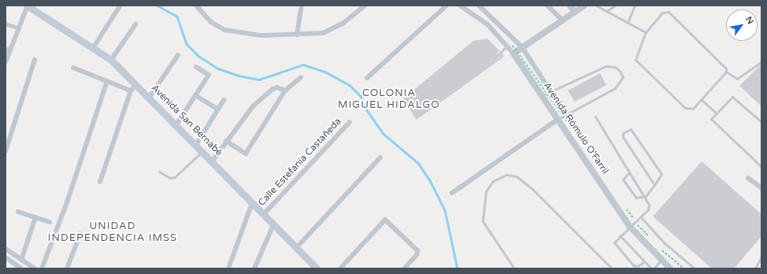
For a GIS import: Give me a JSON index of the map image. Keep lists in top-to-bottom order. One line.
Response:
{"streets":{"main road":["Avenida San Bernabé"],"street":["Avenida Rómulo O'Farril","Calle Estefanía Castañeda"]},"crossings":[["Avenida San Bernabé","Calle Estefanía Castañeda"]],"districts":["COLONIA MIGUEL HIDALGO","UNIDAD INDEPENDENCIA IMSS"],"north":"top right"}
